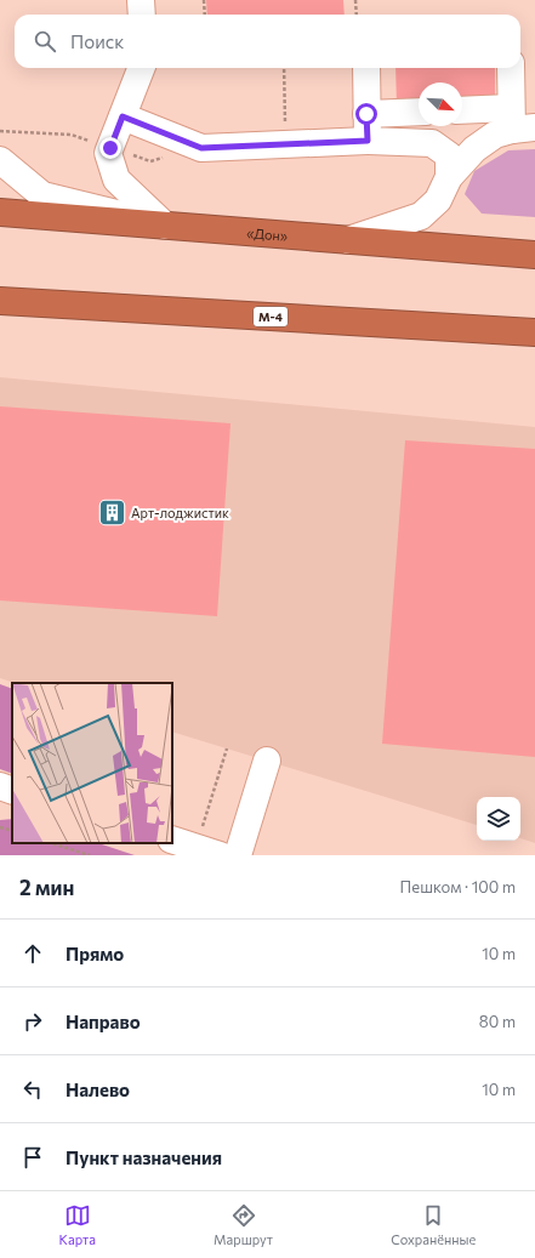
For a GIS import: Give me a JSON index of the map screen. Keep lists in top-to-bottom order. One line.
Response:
{"streets":{"highway":["«Дон»","М-4"]},"places":{"building":["Арт-лоджистик"]},"north":"bottom right","page":{"search":"Поиск","heading":["2 мин","Пешком · 100 m"],"list":[["Прямо","10 m"],["Направо","80 m"],["Налево","10 m"],"Пункт назначения"],"nav":["Карта","Маршрут","Сохранённые"]}}
